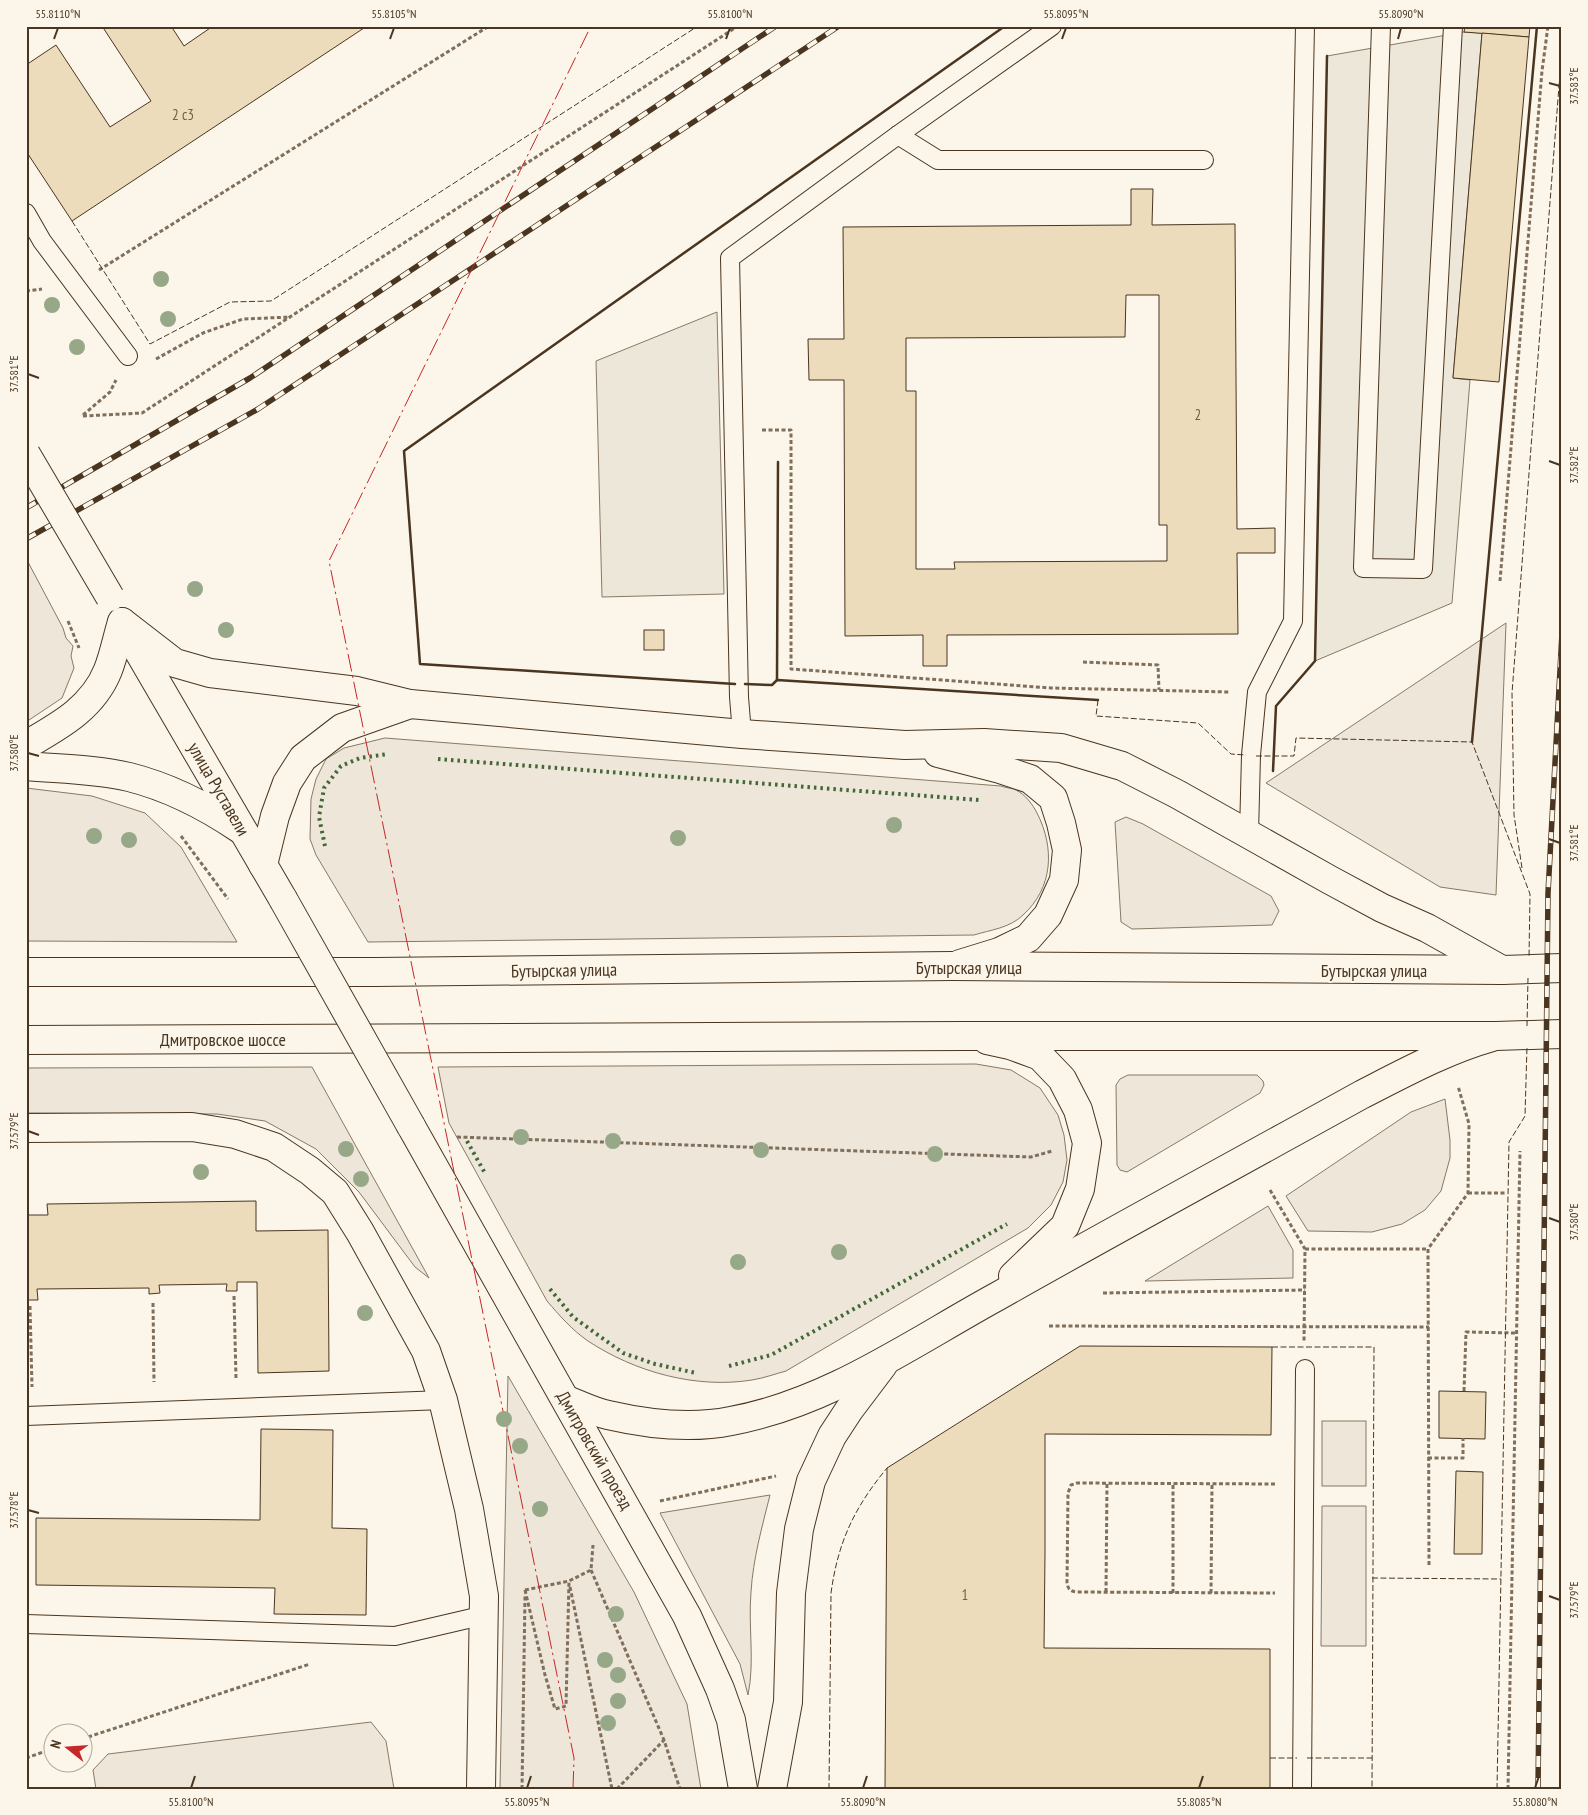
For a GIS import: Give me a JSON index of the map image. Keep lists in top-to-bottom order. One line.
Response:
{"streets":{"main road":["улица Руставели","Бутырская улица","Дмитровское шоссе","Дмитровский проезд"]},"crossings":[["улица Руставели","Дмитровский проезд"]],"house_numbers":["2 с3","2","1"],"north":"left","coordinates":["55.8110°N","55.8105°N","55.8100°N","55.8095°N","55.8090°N","37.583°E","37.581°E","37.582°E","37.580°E","37.579°E","37.578°E","55.8085°N","55.8080°N"]}
